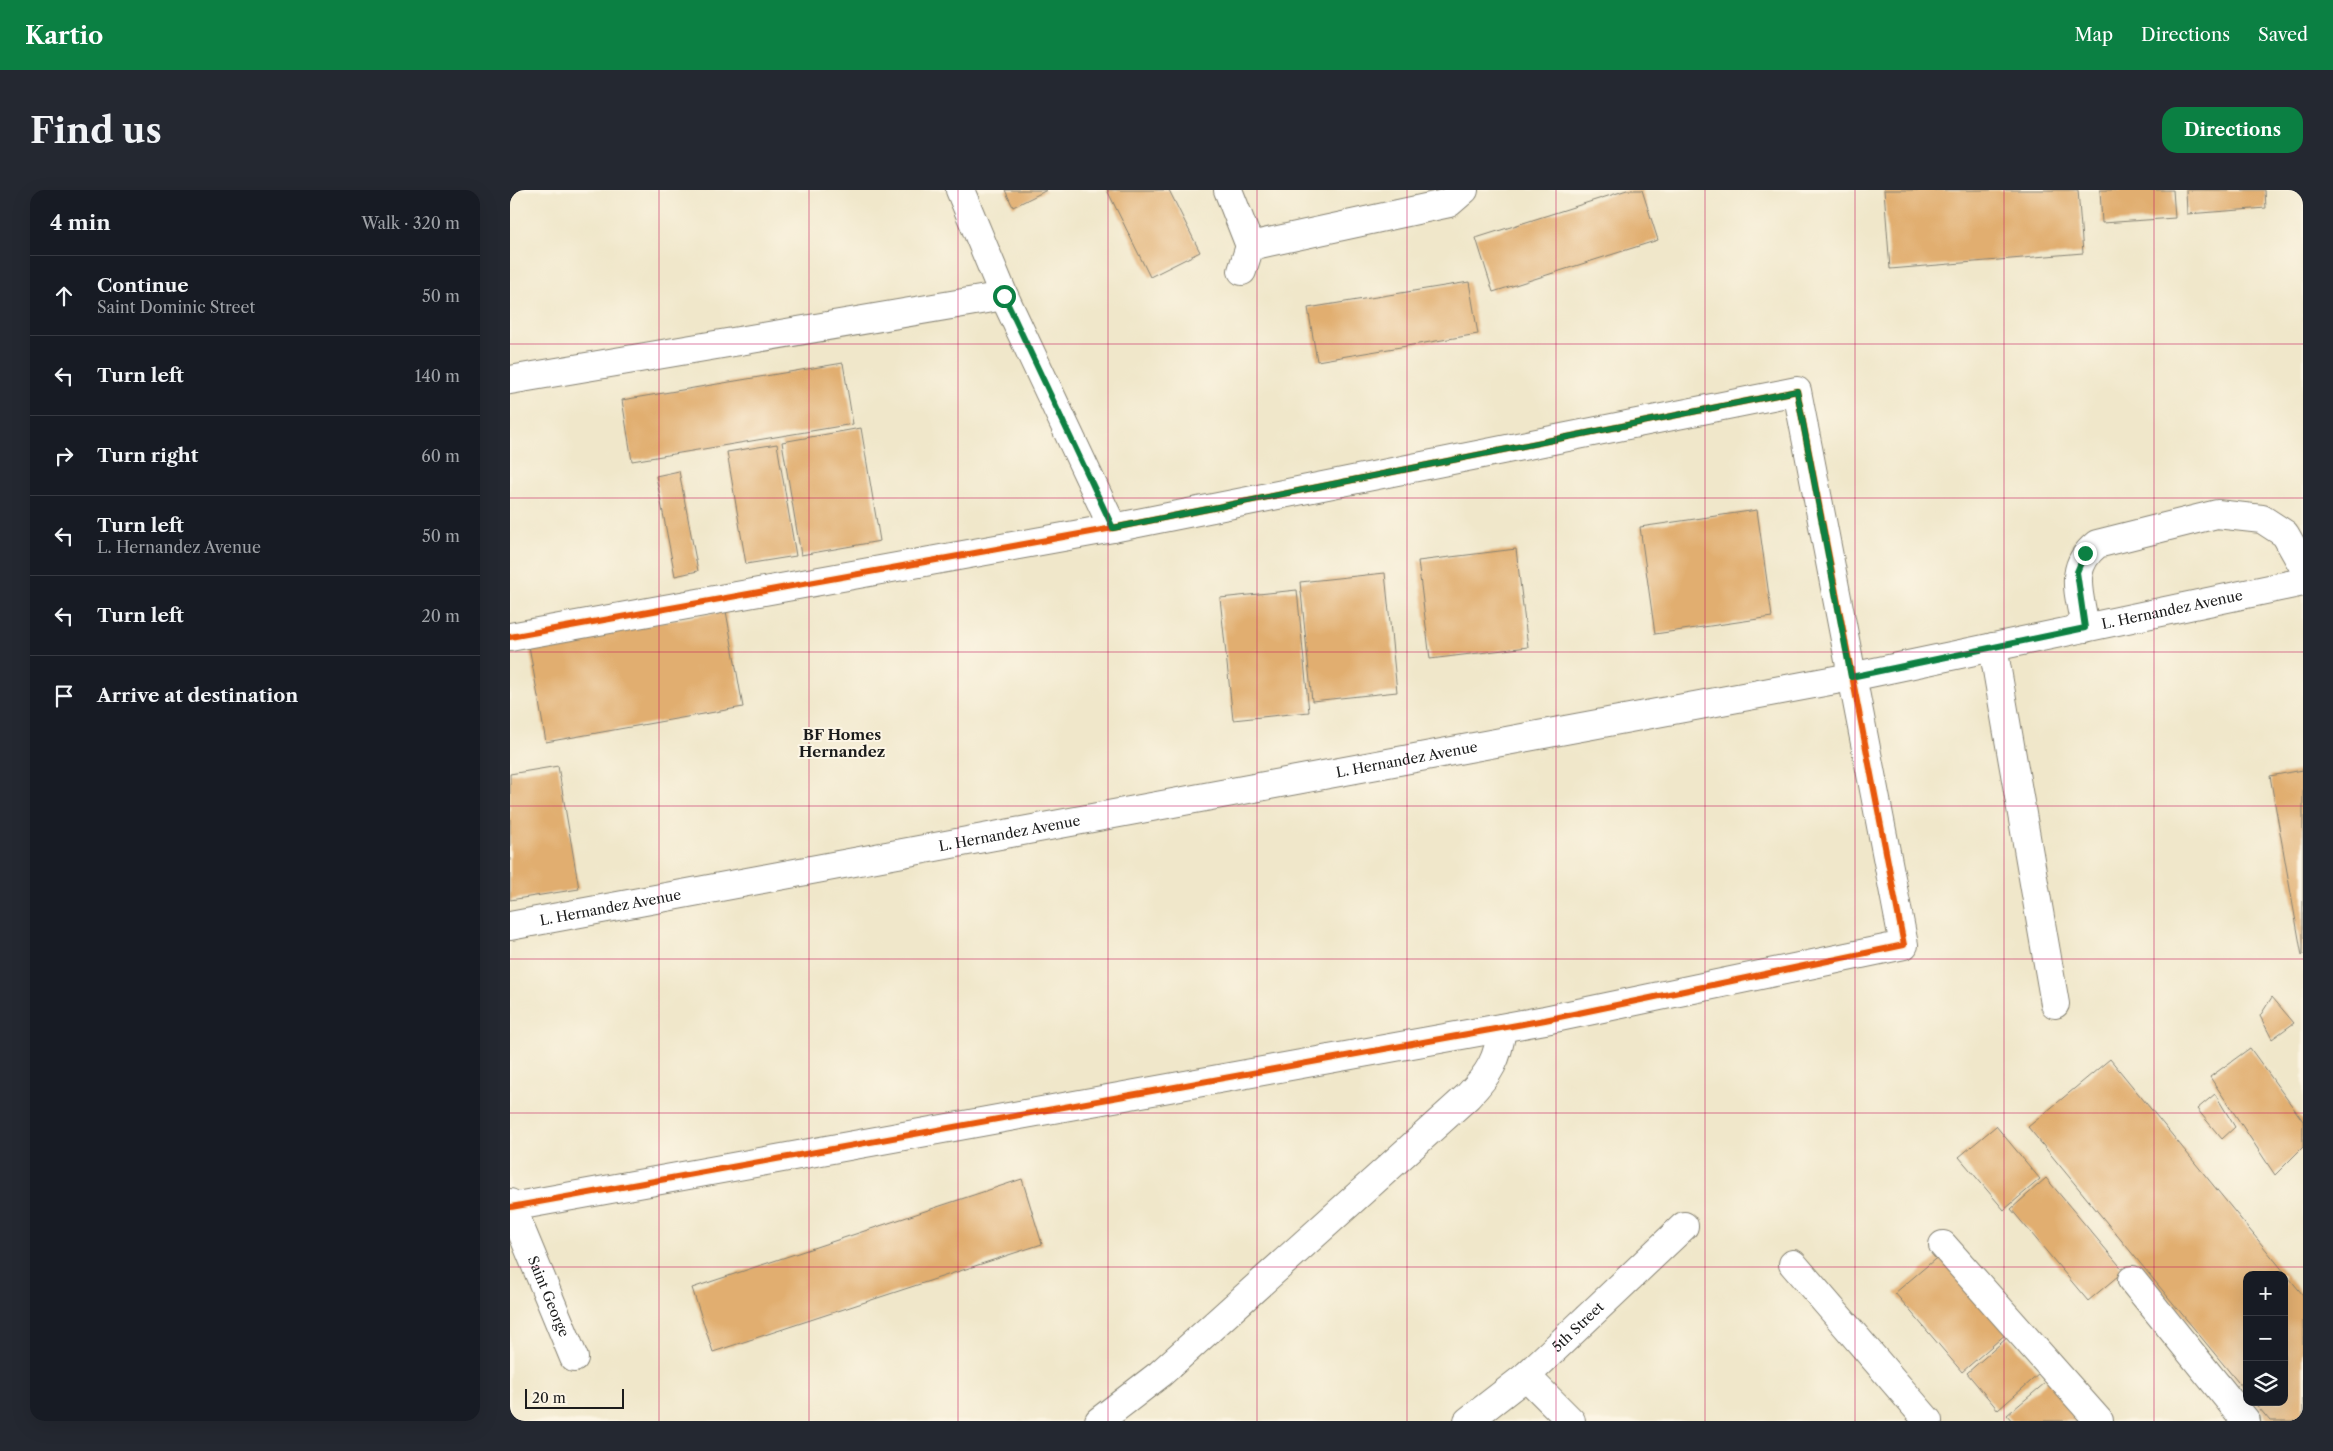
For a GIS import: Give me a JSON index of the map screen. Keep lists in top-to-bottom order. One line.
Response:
{"streets":{"street":["L. Hernandez Avenue","Saint George","5th Street"]},"districts":["BF Homes Hernandez"],"scale_bar":"20 m","page":{"header":"Kartio","nav":["Map","Directions","Saved"],"buttons":"Directions","title":"Find us","heading":["4 min","Walk · 320 m"],"list":[["Continue","Saint Dominic Street","50 m"],["Turn left","140 m"],["Turn right","60 m"],["Turn left","L. Hernandez Avenue","50 m"],["Turn left","20 m"],"Arrive at destination"],"map_buttons":["+","−"],"scale":"20 m"}}
